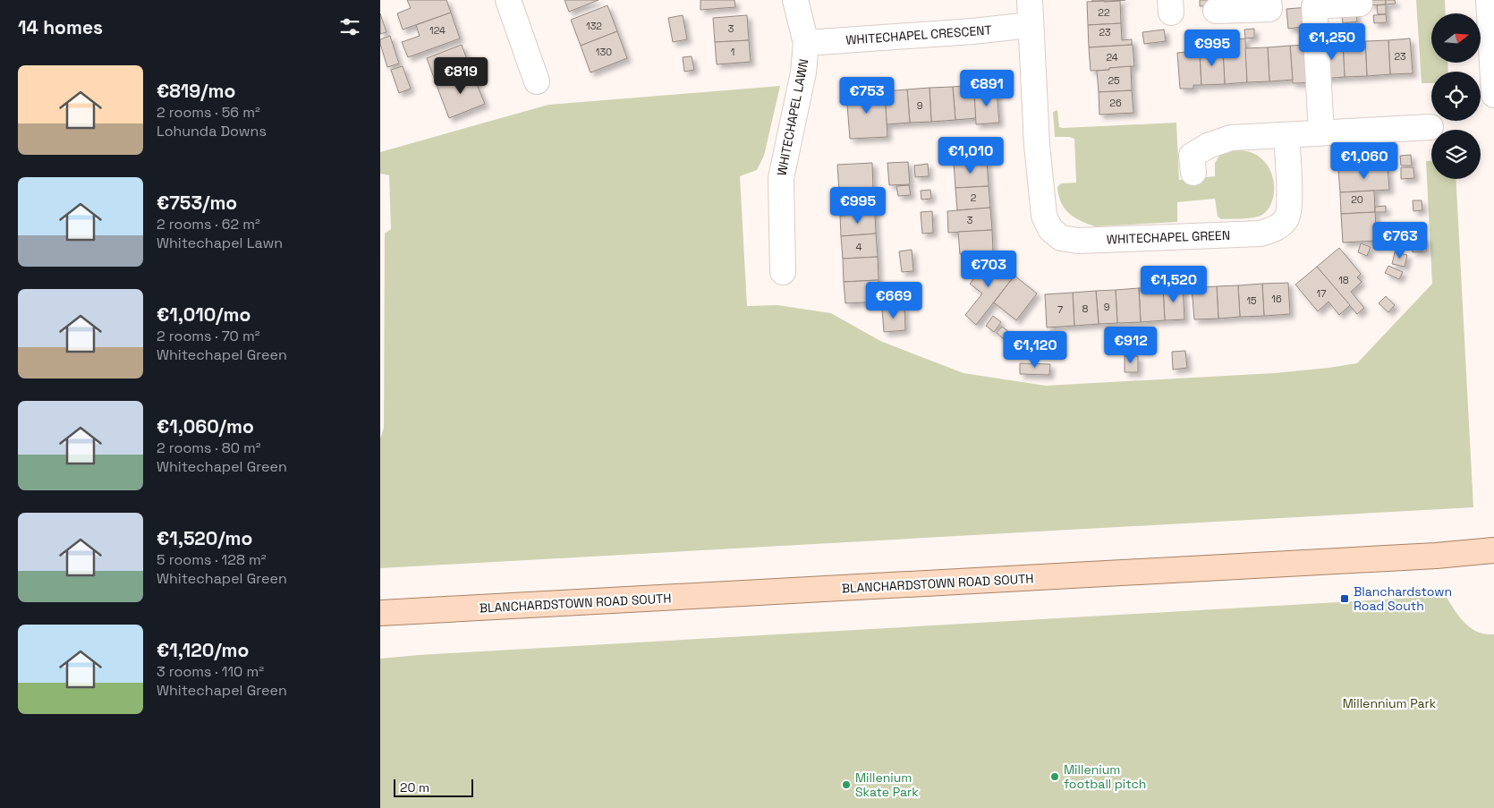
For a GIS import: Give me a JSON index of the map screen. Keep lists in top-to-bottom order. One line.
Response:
{"streets":{"main road":["BLANCHARDSTOWN ROAD SOUTH"],"street":["WHITECHAPEL CRESCENT","WHITECHAPEL LAWN","WHITECHAPEL GREEN"]},"crossings":[["WHITECHAPEL CRESCENT","WHITECHAPEL LAWN"],["WHITECHAPEL CRESCENT","WHITECHAPEL GREEN"]],"parks":["Millennium Park"],"places":{"transit":["Blanchardstown Road South"],"other":["Millenium football pitch","Millenium Skate Park"]},"house_numbers":["22","132","3","124","23","130","1","23","24","25","26","9","2","20","3","4","18","17","16","15","9","8","7"],"scale_bar":"20 m","north":"right","page":{"heading":"14 homes","price":["€1,250","€995","€819","€891","€753","€1,010","€1,060","€995","€763","€703","€1,520","€669","€912","€1,120"],"list":[{"name":"€819/mo","note":"2 rooms · 56 m² · Lohunda Downs"},{"name":"€753/mo","note":"2 rooms · 62 m² · Whitechapel Lawn"},{"name":"€1,010/mo","note":"2 rooms · 70 m² · Whitechapel Green"},{"name":"€1,060/mo","note":"2 rooms · 80 m² · Whitechapel Green"},{"name":"€1,520/mo","note":"5 rooms · 128 m² · Whitechapel Green"},{"name":"€1,120/mo","note":"3 rooms · 110 m² · Whitechapel Green"}],"scale":"20 m"}}
